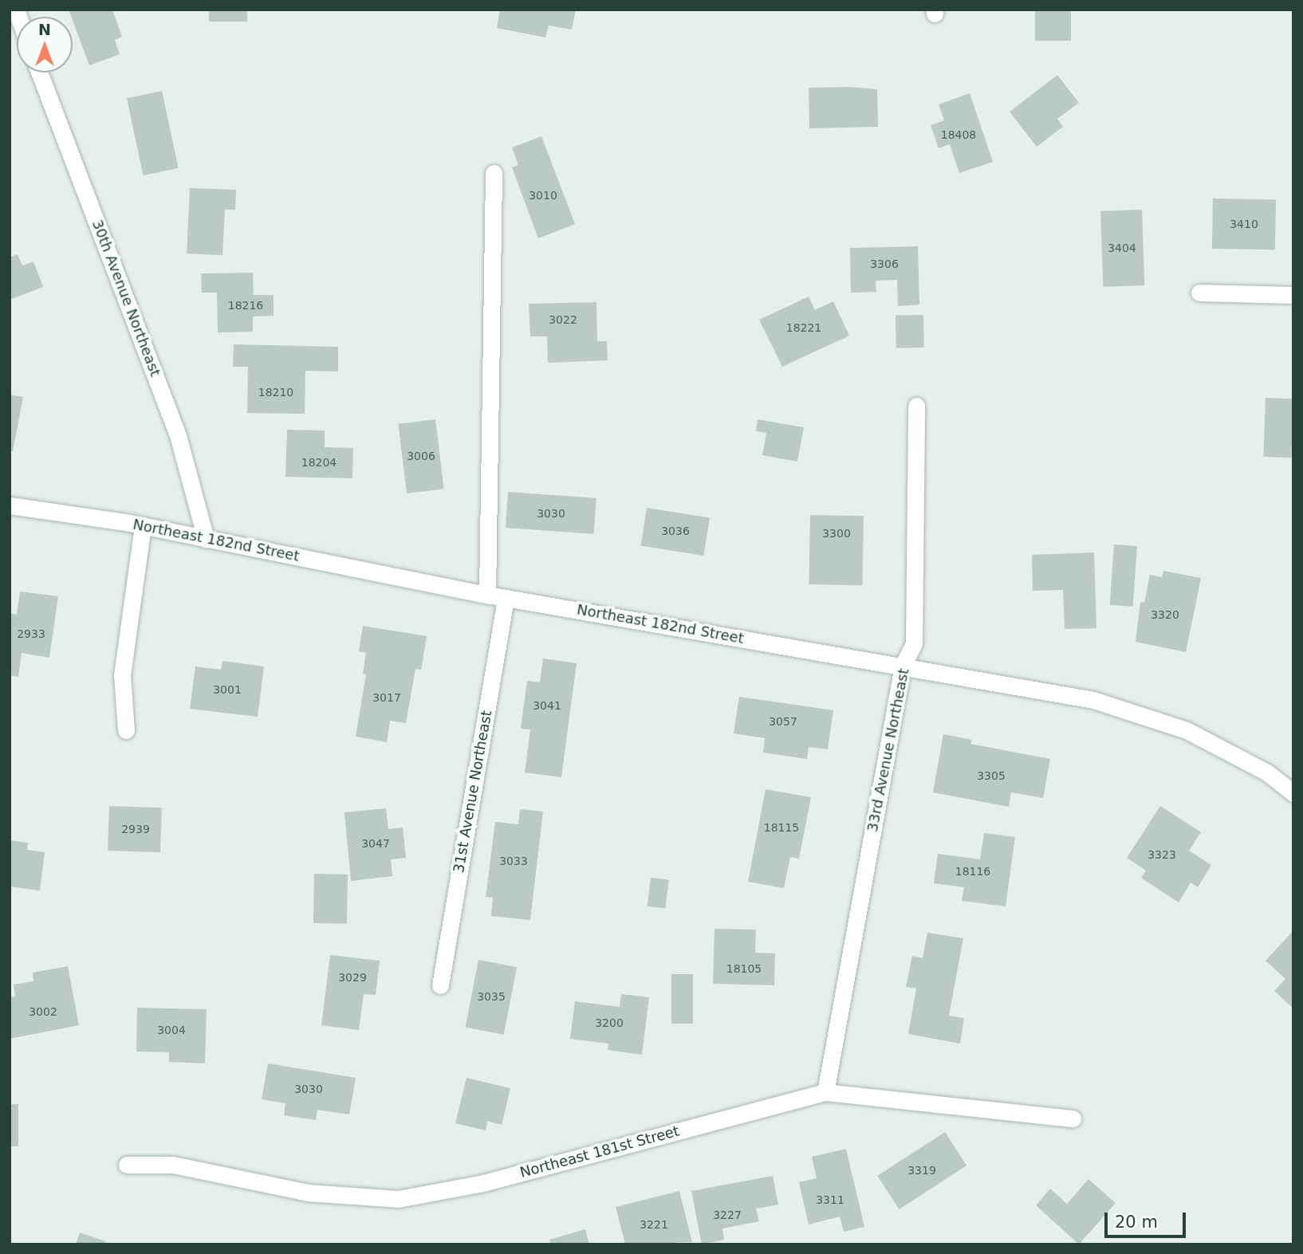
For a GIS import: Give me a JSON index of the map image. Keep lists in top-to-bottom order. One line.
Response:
{"streets":{"street":["30th Avenue Northeast","Northeast 182nd Street","33rd Avenue Northeast","31st Avenue Northeast","Northeast 181st Street"]},"crossings":[["30th Avenue Northeast","Northeast 182nd Street"],["Northeast 182nd Street","33rd Avenue Northeast"],["Northeast 182nd Street","31st Avenue Northeast"],["33rd Avenue Northeast","Northeast 181st Street"]],"house_numbers":["18408","3010","3410","3404","3306","18216","3022","18221","18210","3006","18204","3030","3036","3300","3320","2933","3001","3017","3041","3057","3305","18115","2939","3047","3323","3033","18116","18105","3029","3035","3002","3200","3004","3030","3319","3311","3227","3221"],"scale_bar":"20 m","north":"top"}
